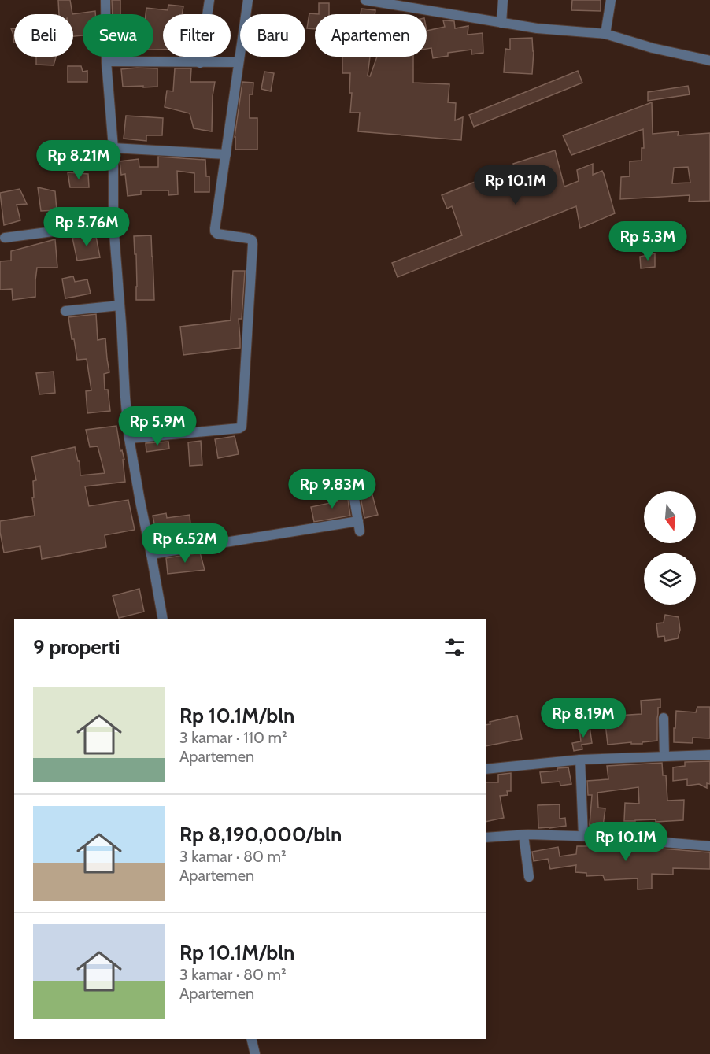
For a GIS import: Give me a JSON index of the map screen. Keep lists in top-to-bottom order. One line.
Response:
{"north":"bottom","page":{"chip":["Beli","Sewa","Filter","Baru","Apartemen"],"price":["Rp 8.21M","Rp 10.1M","Rp 5.76M","Rp 5.3M","Rp 5.9M","Rp 9.83M","Rp 6.52M","Rp 8.19M","Rp 10.1M"],"heading":"9 properti","list":[{"name":"Rp 10.1M/bln","note":"3 kamar · 110 m² · Apartemen"},{"name":"Rp 8,190,000/bln","note":"3 kamar · 80 m² · Apartemen"},{"name":"Rp 10.1M/bln","note":"3 kamar · 80 m² · Apartemen"}]}}
